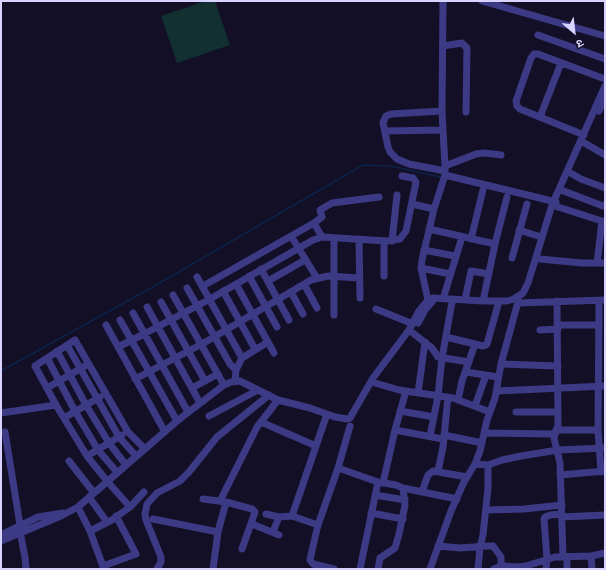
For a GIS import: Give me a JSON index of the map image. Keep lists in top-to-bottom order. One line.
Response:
{"north":"bottom right"}
